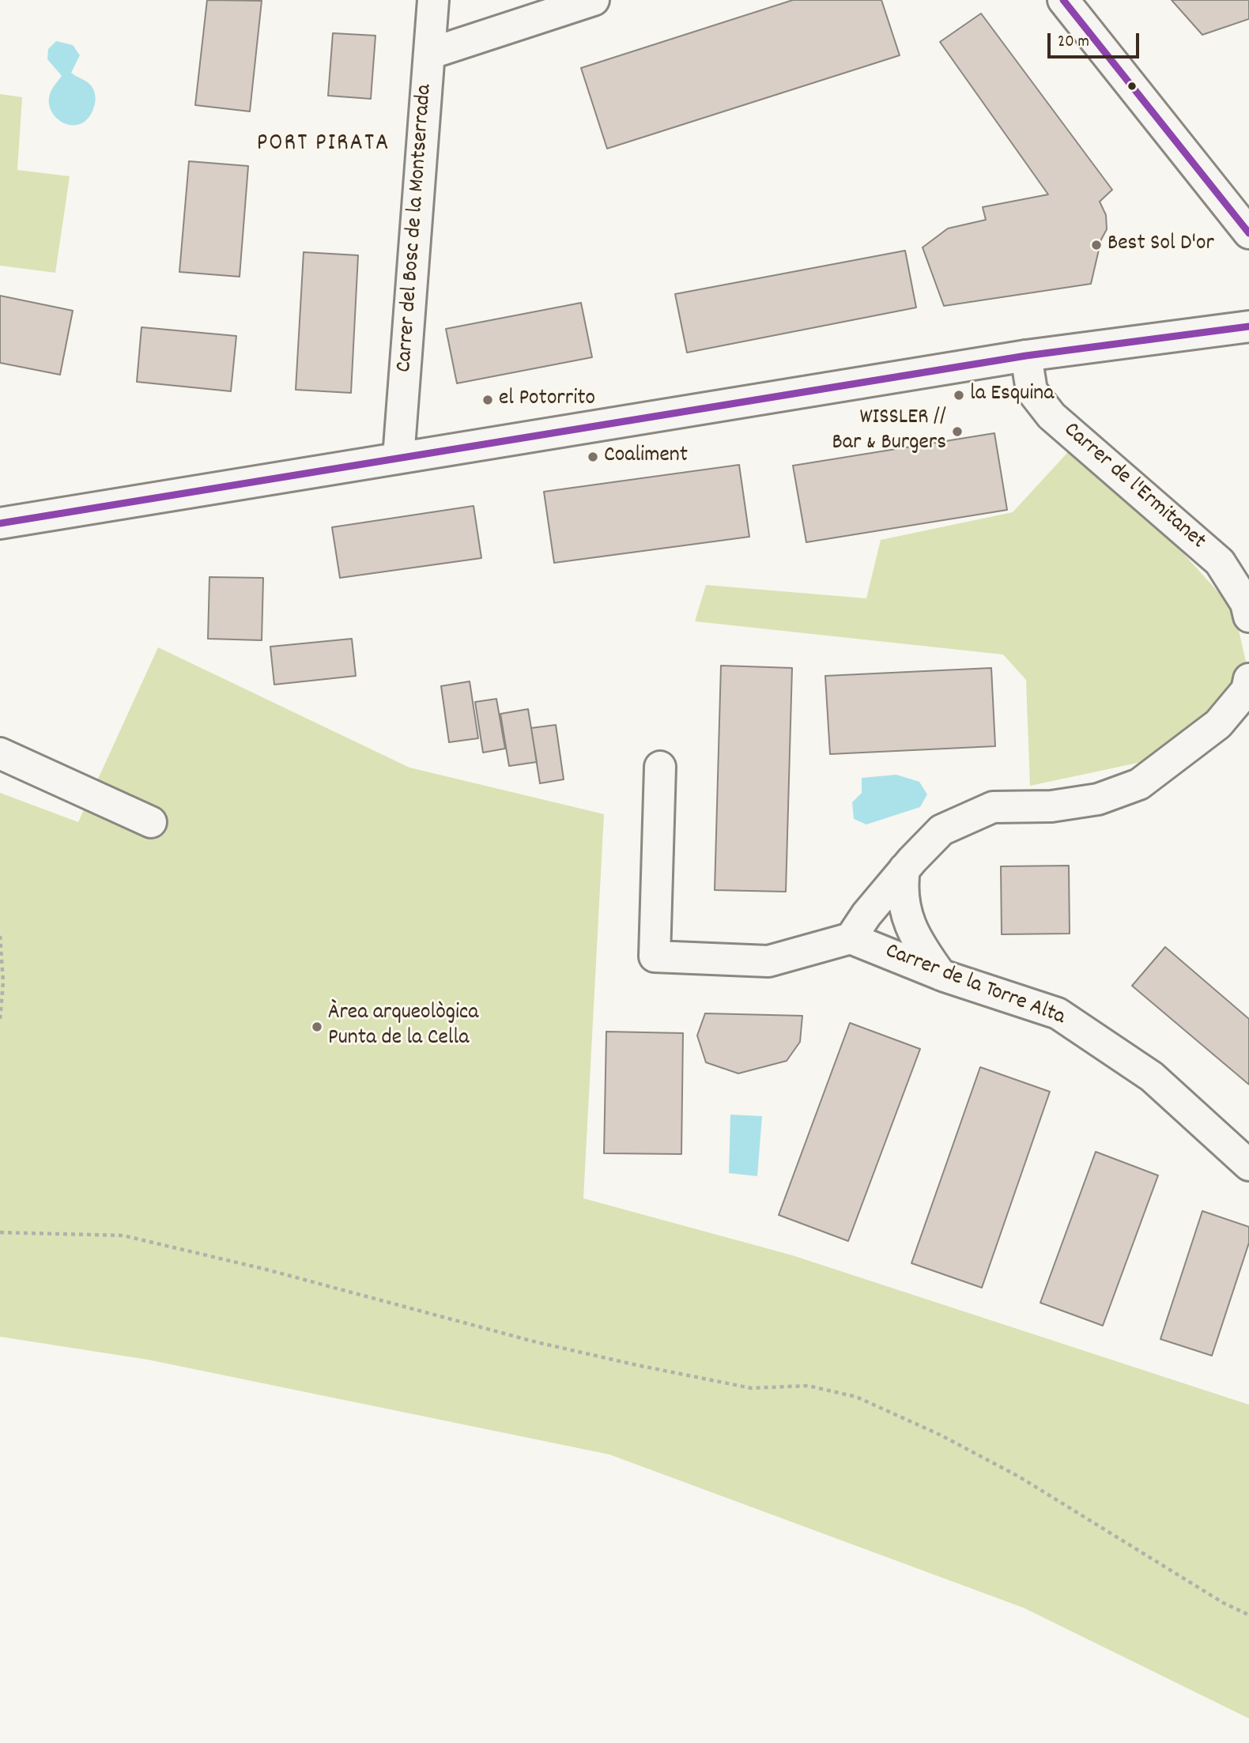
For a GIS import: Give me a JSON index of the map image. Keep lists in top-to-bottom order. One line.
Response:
{"streets":{"street":["Carrer del Bosc de la Montserrada","Carrer de l'Ermitanet","Carrer de la Torre Alta"]},"districts":["PORT PIRATA"],"places":["Best Sol D'or","la Esquina","el Potorrito","WISSLER // Bar & Burgers","Coaliment","Àrea arqueològica Punta de la Cella"],"scale_bar":"20 m"}
